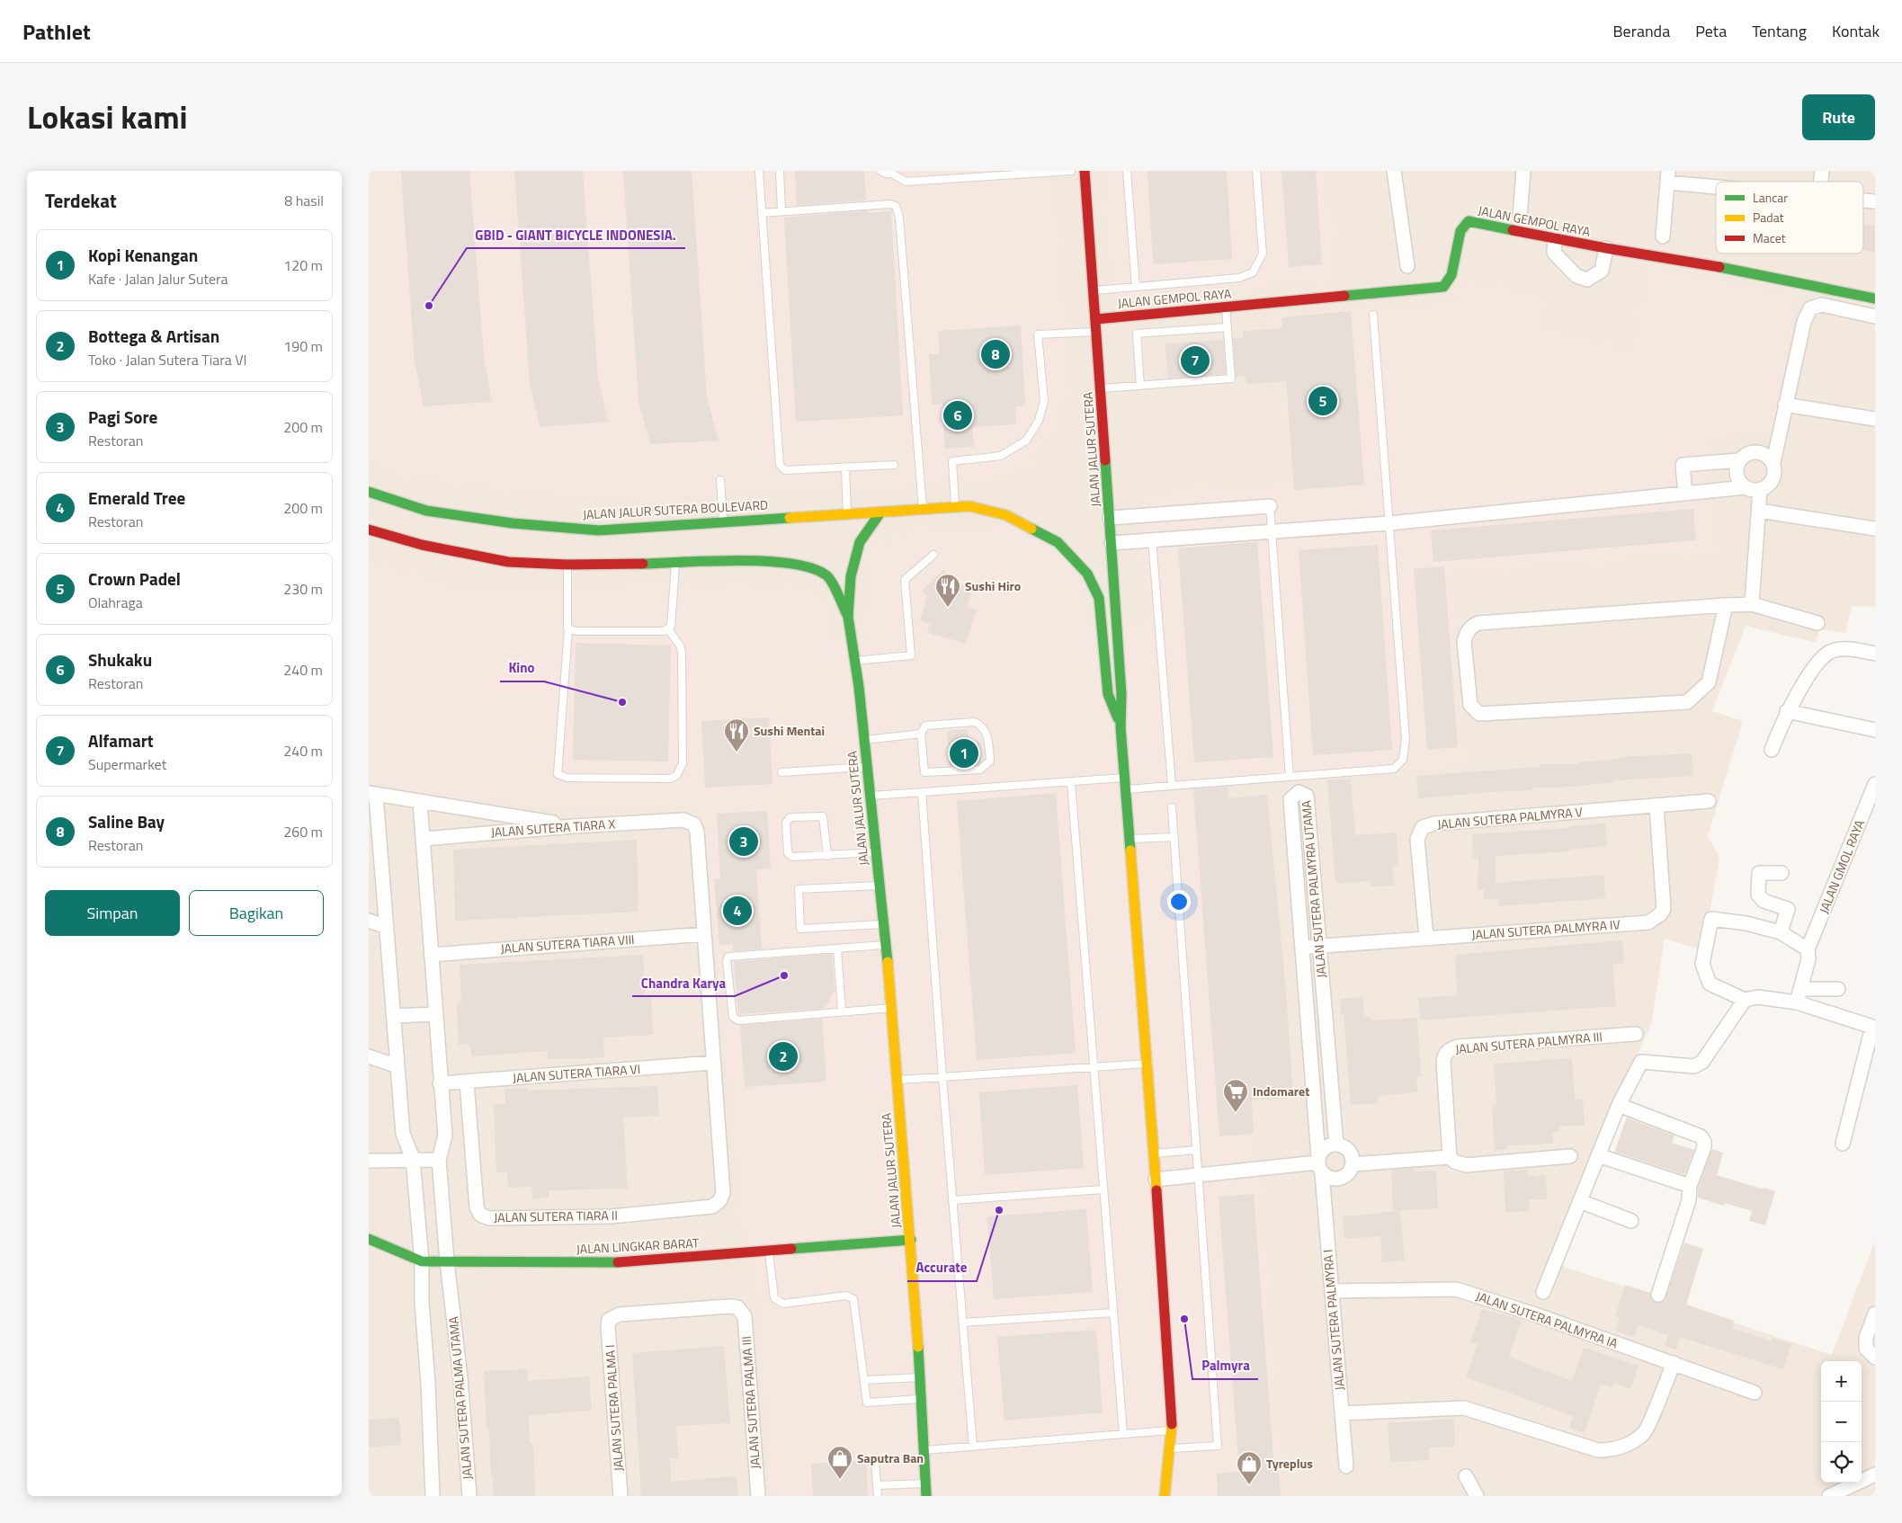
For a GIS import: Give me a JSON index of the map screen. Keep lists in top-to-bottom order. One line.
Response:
{"streets":{"main road":["JALAN GEMPOL RAYA","JALAN JALUR SUTERA","JALAN JALUR SUTERA BOULEVARD","JALAN LINGKAR BARAT"],"street":["JALAN SUTERA PALMYRA V","JALAN SUTERA TIARA X","JALAN GMOL RAYA","JALAN SUTERA PALMYRA UTAMA","JALAN SUTERA PALMYRA IV","JALAN SUTERA TIARA VIII","JALAN SUTERA PALMYRA III","JALAN SUTERA TIARA VI","JALAN SUTERA TIARA II","JALAN SUTERA PALMYRA I","JALAN SUTERA PALMYRA IA","JALAN SUTERA PALMA UTAMA","JALAN SUTERA PALMA III","JALAN SUTERA PALMA I"]},"crossings":[["JALAN GEMPOL RAYA","JALAN JALUR SUTERA"],["JALAN JALUR SUTERA","JALAN JALUR SUTERA BOULEVARD"],["JALAN JALUR SUTERA","JALAN LINGKAR BARAT"],["JALAN SUTERA PALMYRA V","JALAN SUTERA PALMYRA IV"],["JALAN SUTERA TIARA X","JALAN SUTERA TIARA VIII"],["JALAN SUTERA TIARA X","JALAN SUTERA PALMA UTAMA"],["JALAN SUTERA PALMYRA UTAMA","JALAN SUTERA PALMYRA IV"],["JALAN SUTERA PALMYRA UTAMA","JALAN SUTERA PALMYRA I"],["JALAN SUTERA TIARA VIII","JALAN SUTERA PALMA UTAMA"],["JALAN SUTERA TIARA VI","JALAN SUTERA TIARA II"],["JALAN SUTERA TIARA VI","JALAN SUTERA PALMA UTAMA"],["JALAN LINGKAR BARAT","JALAN SUTERA PALMA UTAMA"],["JALAN SUTERA PALMYRA I","JALAN SUTERA PALMYRA IA"],["JALAN SUTERA PALMA III","JALAN SUTERA PALMA I"]],"places":{"other":["GBID - GIANT BICYCLE INDONESIA.","Kino","Chandra Karya","Accurate","Palmyra"],"restaurant":["Sushi Hiro","Sushi Mentai"],"supermarket":["Indomaret"],"shop":["Saputra Ban","Tyreplus"]},"legend":["Lancar","Padat","Macet"],"page":{"header":"Pathlet","nav":["Beranda","Peta","Tentang","Kontak"],"title":"Lokasi kami","buttons":["Rute",["Simpan","Bagikan"]],"heading":["Terdekat","8 hasil"],"list":[{"mark":"1","name":"Kopi Kenangan","note":"Kafe · Jalan Jalur Sutera","value":"120 m"},{"mark":"2","name":"Bottega & Artisan","note":"Toko · Jalan Sutera Tiara VI","value":"190 m"},{"mark":"3","name":"Pagi Sore","note":"Restoran","value":"200 m"},{"mark":"4","name":"Emerald Tree","note":"Restoran","value":"200 m"},{"mark":"5","name":"Crown Padel","note":"Olahraga","value":"230 m"},{"mark":"6","name":"Shukaku","note":"Restoran","value":"240 m"},{"mark":"7","name":"Alfamart","note":"Supermarket","value":"240 m"},{"mark":"8","name":"Saline Bay","note":"Restoran","value":"260 m"}],"pins":["8","7","5","6","1","3","4","2"],"map_buttons":["+","−"]}}
